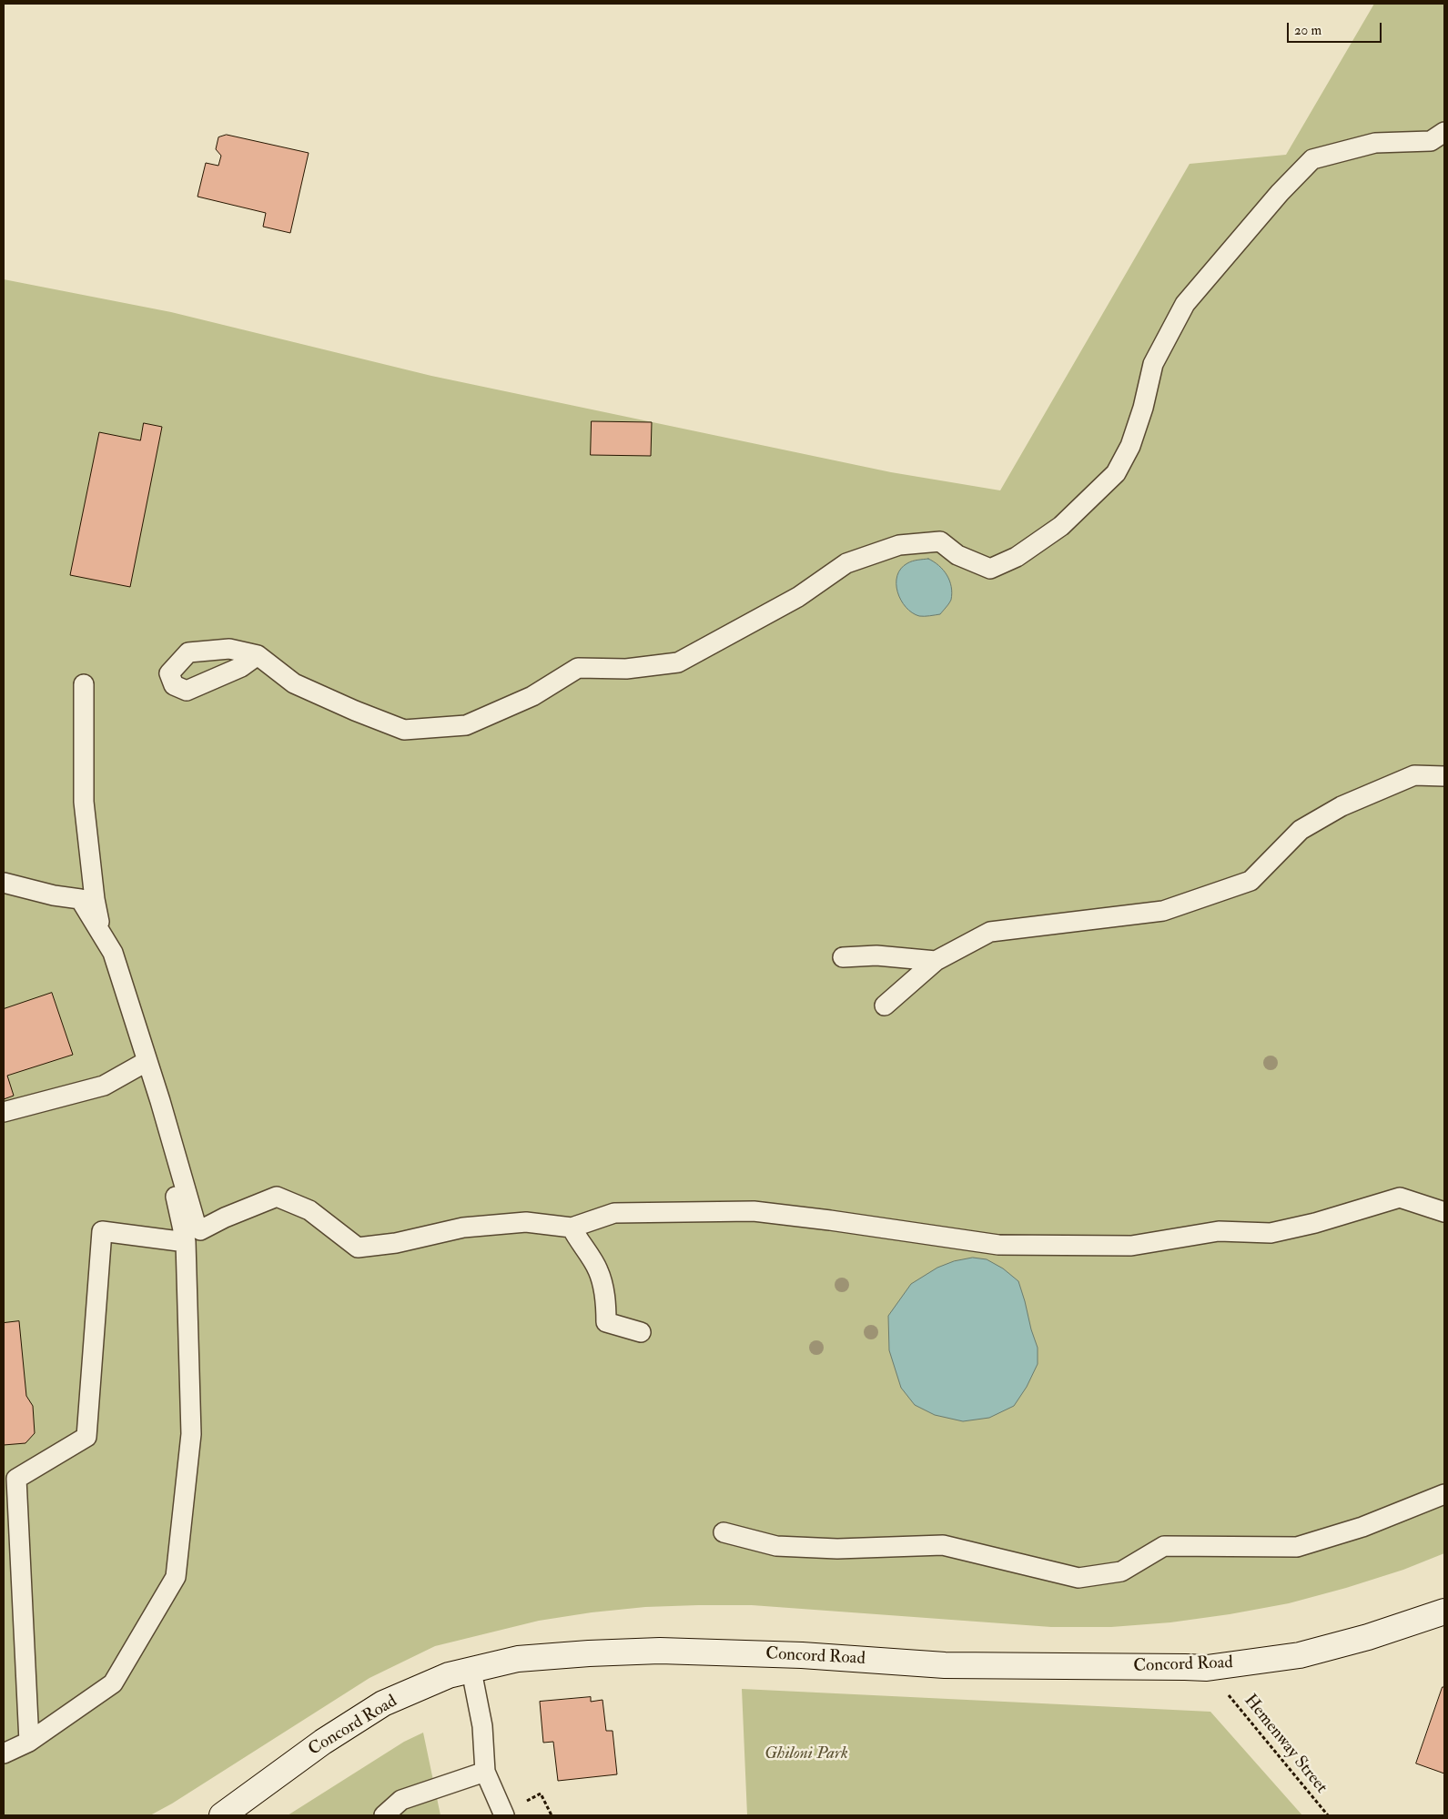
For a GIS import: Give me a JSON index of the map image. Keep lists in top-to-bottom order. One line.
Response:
{"streets":{"street":["Concord Road"],"path":["Hemenway Street"]},"crossings":[["Concord Road","Hemenway Street"]],"parks":["Ghiloni Park"],"scale_bar":"20 m"}
